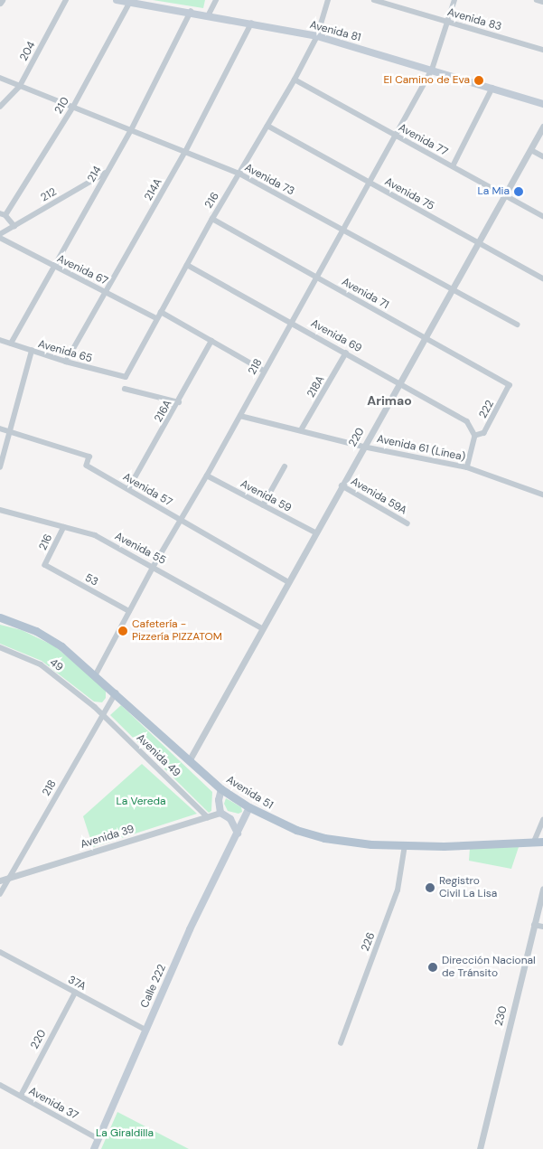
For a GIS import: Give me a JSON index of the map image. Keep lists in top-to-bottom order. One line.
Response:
{"streets":{"main road":["Avenida 81","Avenida 51","Calle 222"],"street":["Avenida 83","204","210","Avenida 77","214","Avenida 73","214A","Avenida 75","212","216","Avenida 67","Avenida 71","Avenida 69","Avenida 65","218","218A","222","216A","220","Avenida 61 (Línea)","Avenida 57","Avenida 59","Avenida 59A","Avenida 55","53","49","Avenida 49","Avenida 39","226","37A","230","Avenida 37"]},"crossings":[["Avenida 83","218"],["Avenida 81","210"],["Avenida 81","214"],["Avenida 81","214A"],["Avenida 81","216"],["Avenida 81","218"],["204","Avenida 73"],["210","Avenida 73"],["Avenida 77","216"],["Avenida 77","218"],["Avenida 77","220"],["214","Avenida 73"],["214","212"],["214","Avenida 67"],["214","Avenida 65"],["Avenida 73","214A"],["Avenida 73","216"],["Avenida 73","218"],["Avenida 73","220"],["214A","Avenida 67"],["214A","Avenida 65"],["Avenida 75","216"],["Avenida 75","218"],["Avenida 75","220"],["216","Avenida 67"],["216","Avenida 71"],["216","Avenida 69"],["216","Avenida 65"],["216","Avenida 55"],["216","53"],["Avenida 71","218"],["Avenida 71","222"],["Avenida 71","220"],["Avenida 69","218"],["Avenida 69","218A"],["Avenida 69","222"],["Avenida 69","220"],["218","Avenida 61 (Línea)"],["218","Avenida 57"],["218","Avenida 59"],["218","Avenida 55"],["218","53"],["218","Avenida 49"],["218","Avenida 51"],["218","Avenida 39"],["218A","Avenida 61 (Línea)"],["222","Avenida 61 (Línea)"],["216A","Avenida 57"],["220","Avenida 61 (Línea)"],["220","Avenida 57"],["220","Avenida 59"],["220","Avenida 59A"],["220","Avenida 55"],["220","Avenida 51"],["220","37A"],["220","Avenida 37"],["49","Avenida 49"],["Avenida 49","Avenida 39"],["Avenida 51","226"],["Avenida 51","Calle 222"],["37A","Calle 222"],["Calle 222","Avenida 37"]],"districts":["Arimao"],"parks":["La Vereda","La Giraldilla"],"places":["El Camino de Eva","La Mia","Cafetería - Pizzería PIZZATOM","Registro Civil La Lisa","Dirección Nacional de Tránsito"]}
